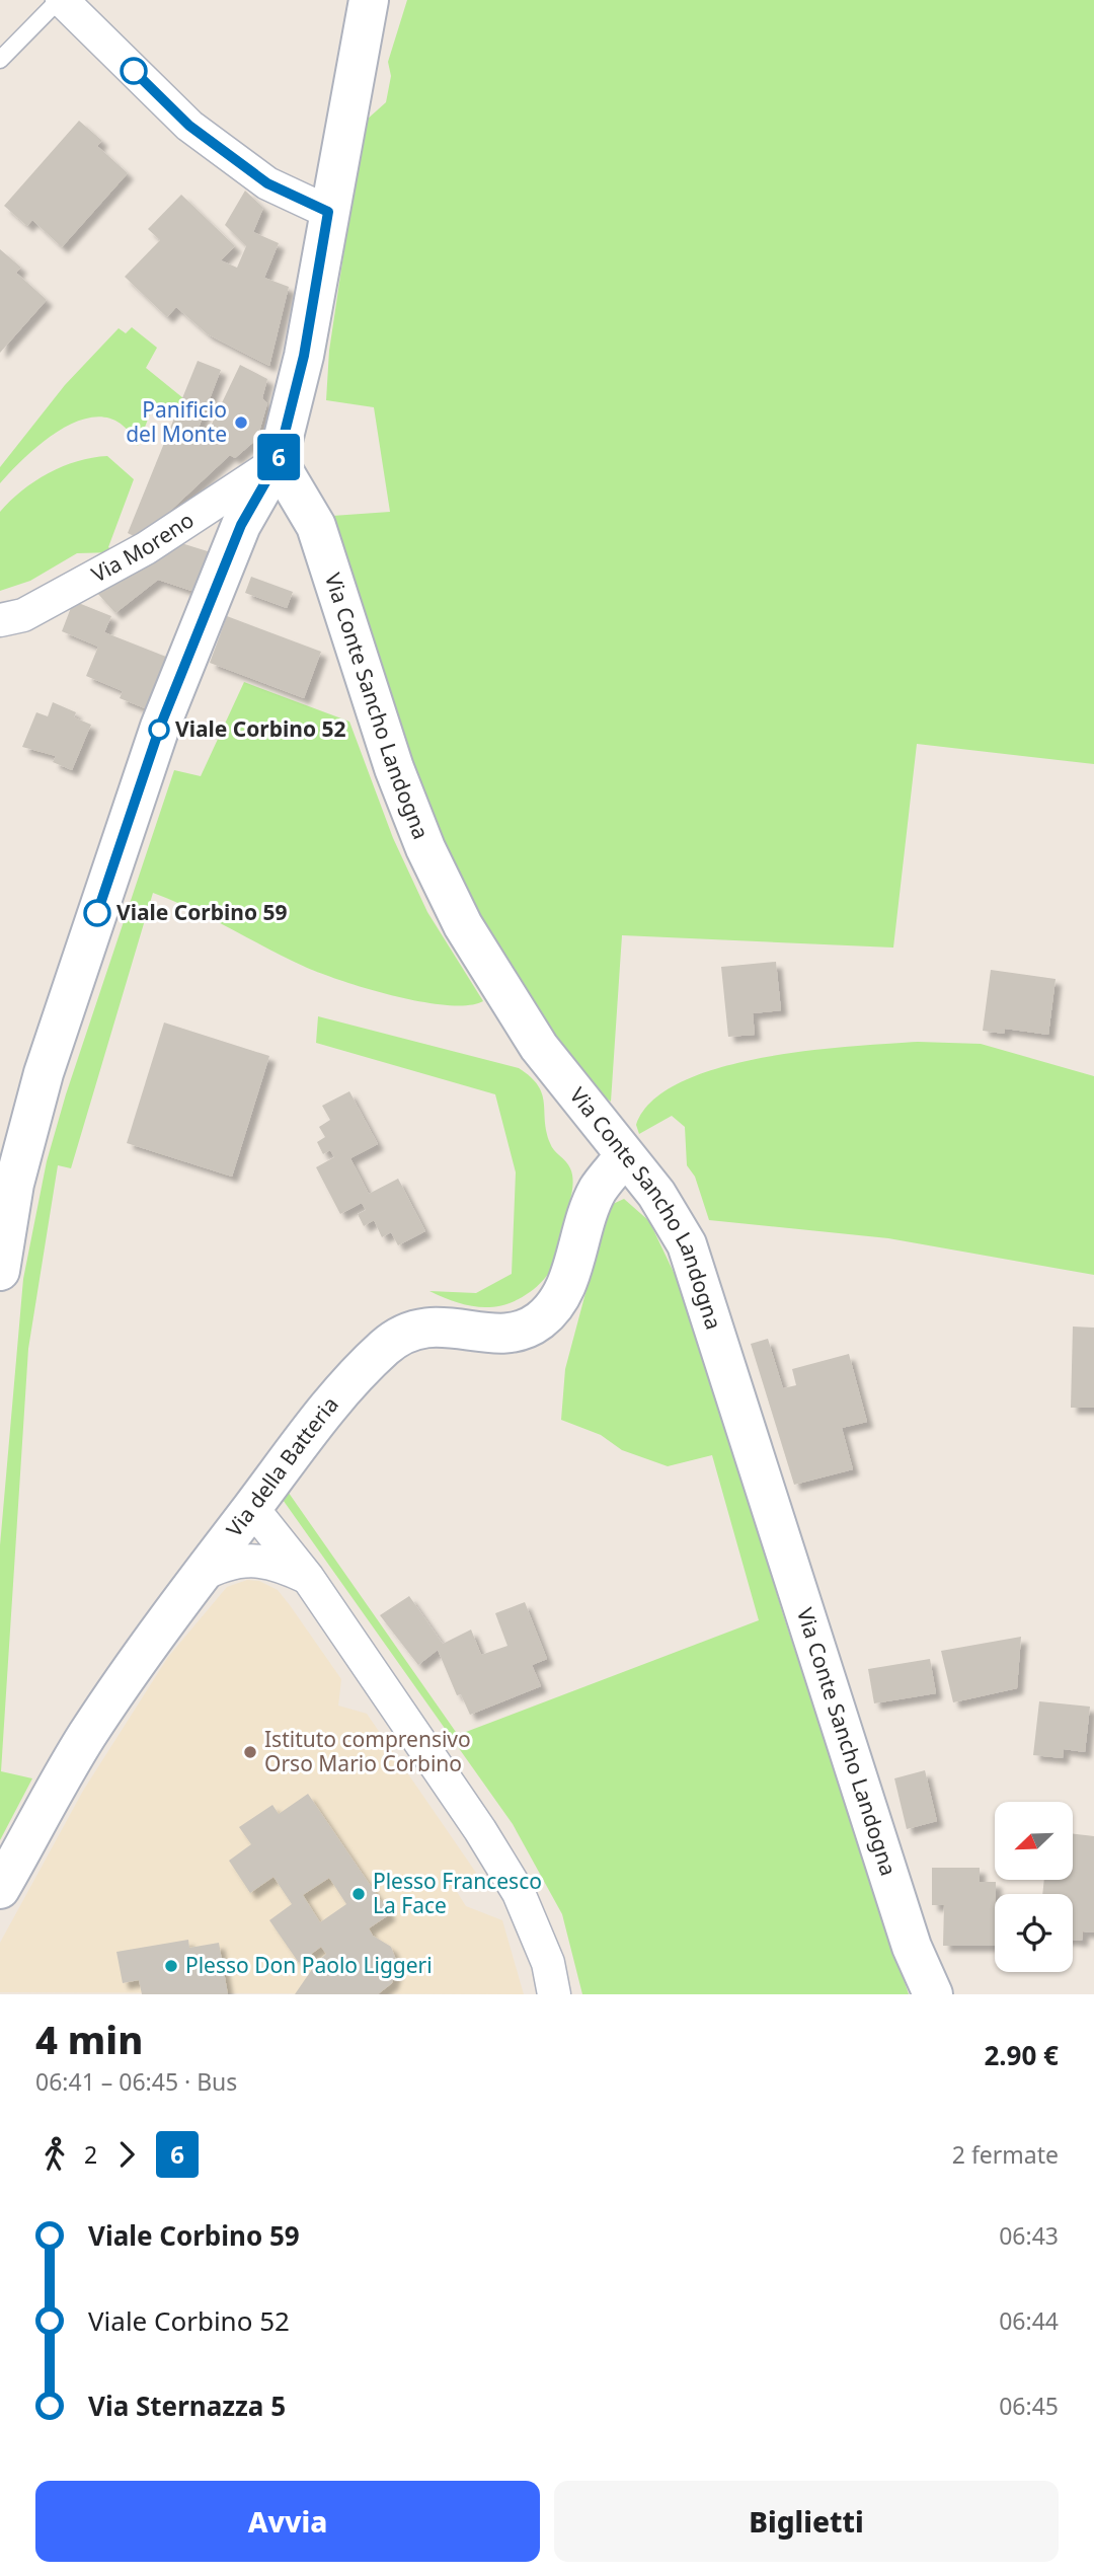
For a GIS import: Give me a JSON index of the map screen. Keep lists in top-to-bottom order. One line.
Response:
{"streets":{"main road":["Via Conte Sancho Landogna","Via della Batteria"],"street":["Via Moreno"]},"crossings":[["Via Conte Sancho Landogna","Via della Batteria"]],"places":["Panificio del Monte","Viale Corbino 52","Viale Corbino 59","Istituto comprensivo Orso Mario Corbino","Plesso Francesco La Face","Plesso Don Paolo Liggeri"],"lines":["bus line 6"],"north":"bottom left","page":{"on_map":"6","heading":["4 min","06:41 – 06:45 · Bus","2.90 €"],"legs":["2","6","2 fermate"],"list":[{"name":"Viale Corbino 59","value":"06:43"},{"name":"Viale Corbino 52","value":"06:44"},{"name":"Via Sternazza 5","value":"06:45"}],"buttons":["Avvia","Biglietti"]}}
